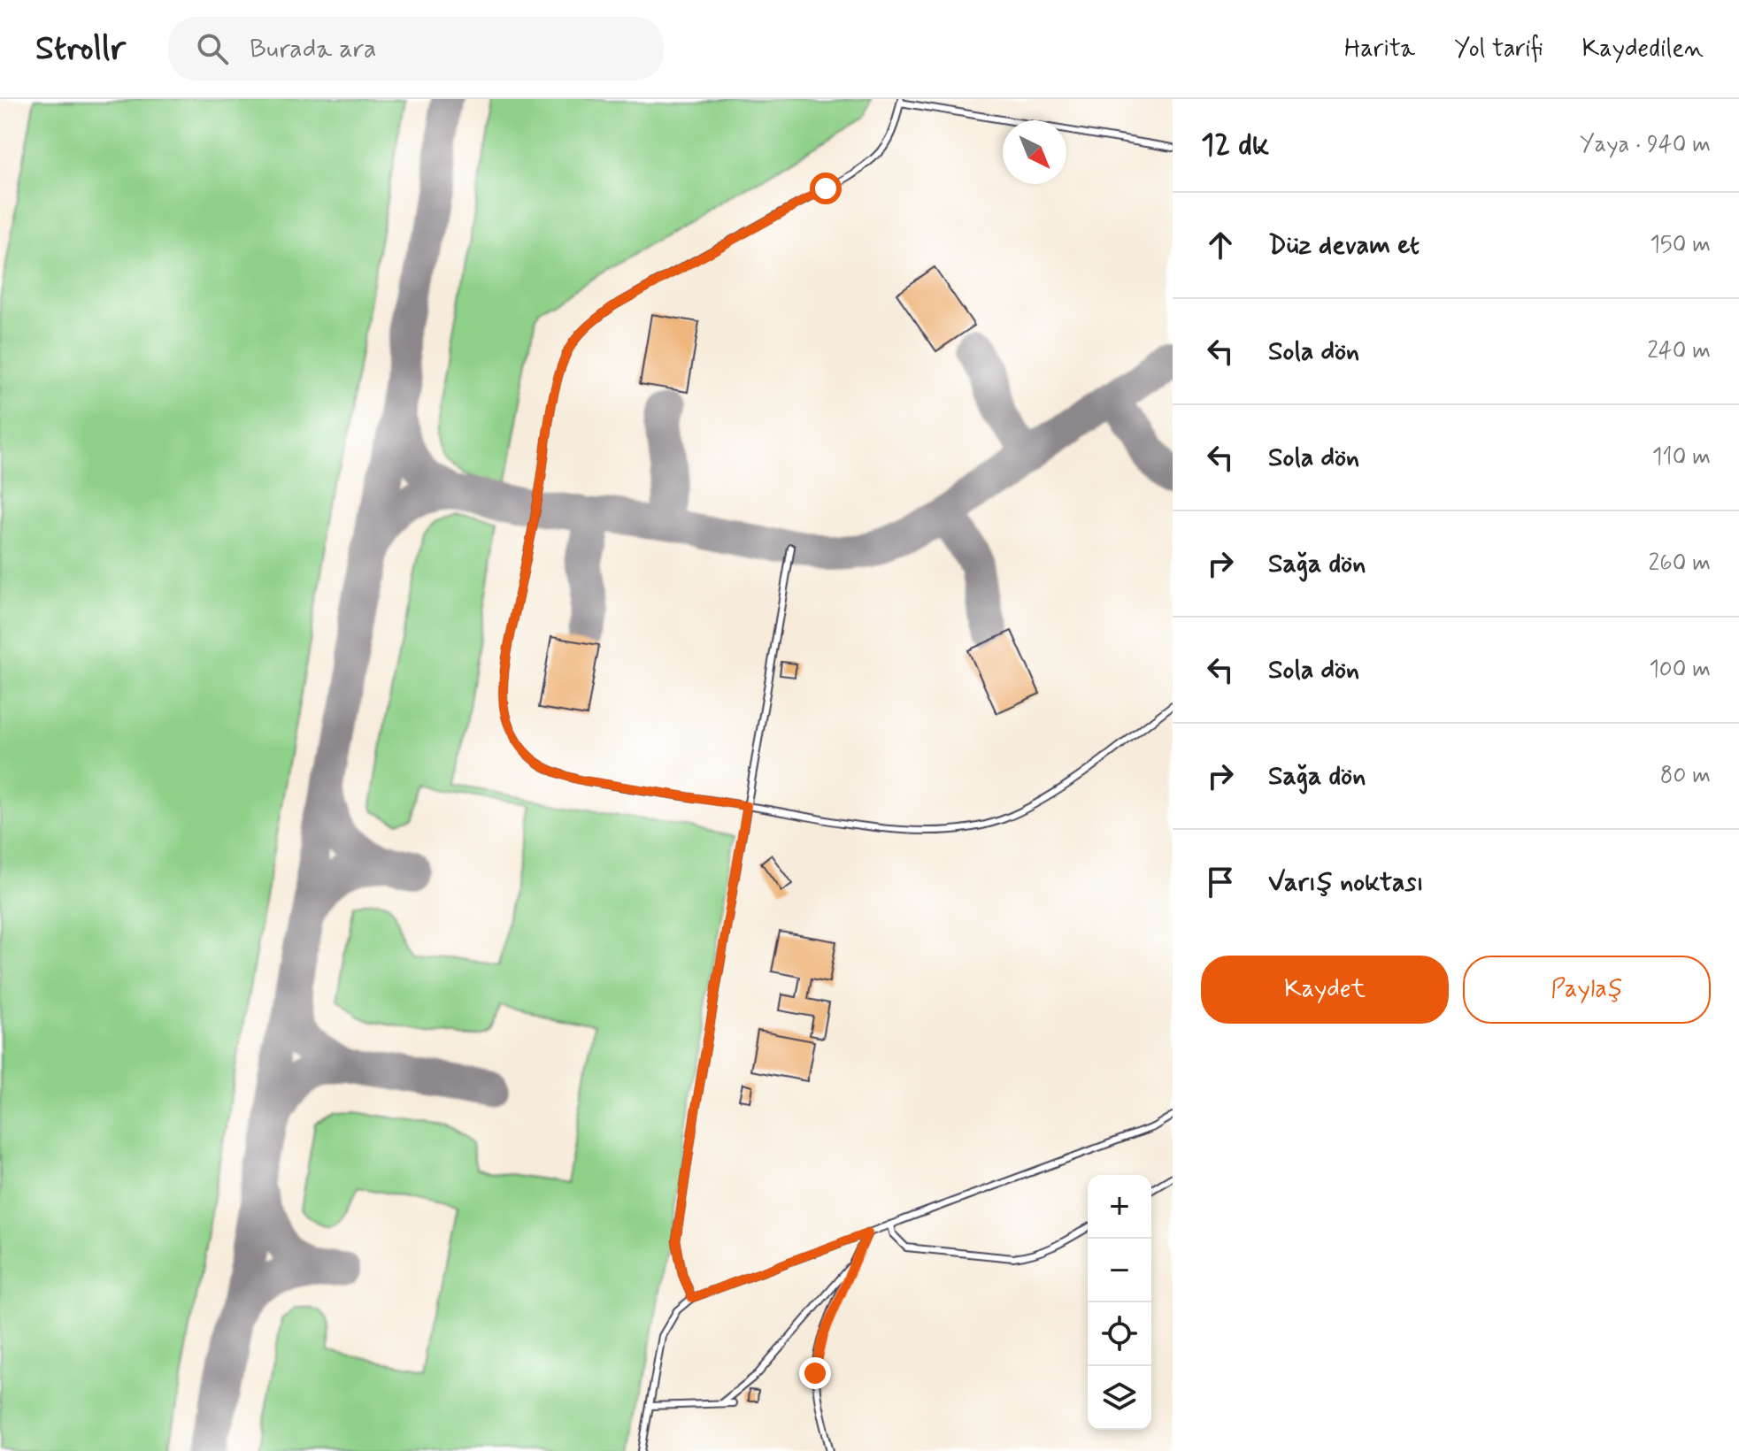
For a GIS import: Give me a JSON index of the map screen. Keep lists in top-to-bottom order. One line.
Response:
{"north":"bottom right","page":{"header":"Strollr","search":"Burada ara","nav":["Harita","Yol tarifi","Kaydedilen"],"heading":["12 dk","Yaya · 940 m"],"list":[["Düz devam et","150 m"],["Sola dön","240 m"],["Sola dön","110 m"],["Sağa dön","260 m"],["Sola dön","100 m"],["Sağa dön","80 m"],"Varış noktası"],"buttons":["Kaydet","Paylaş"],"map_buttons":["+","−"]}}
